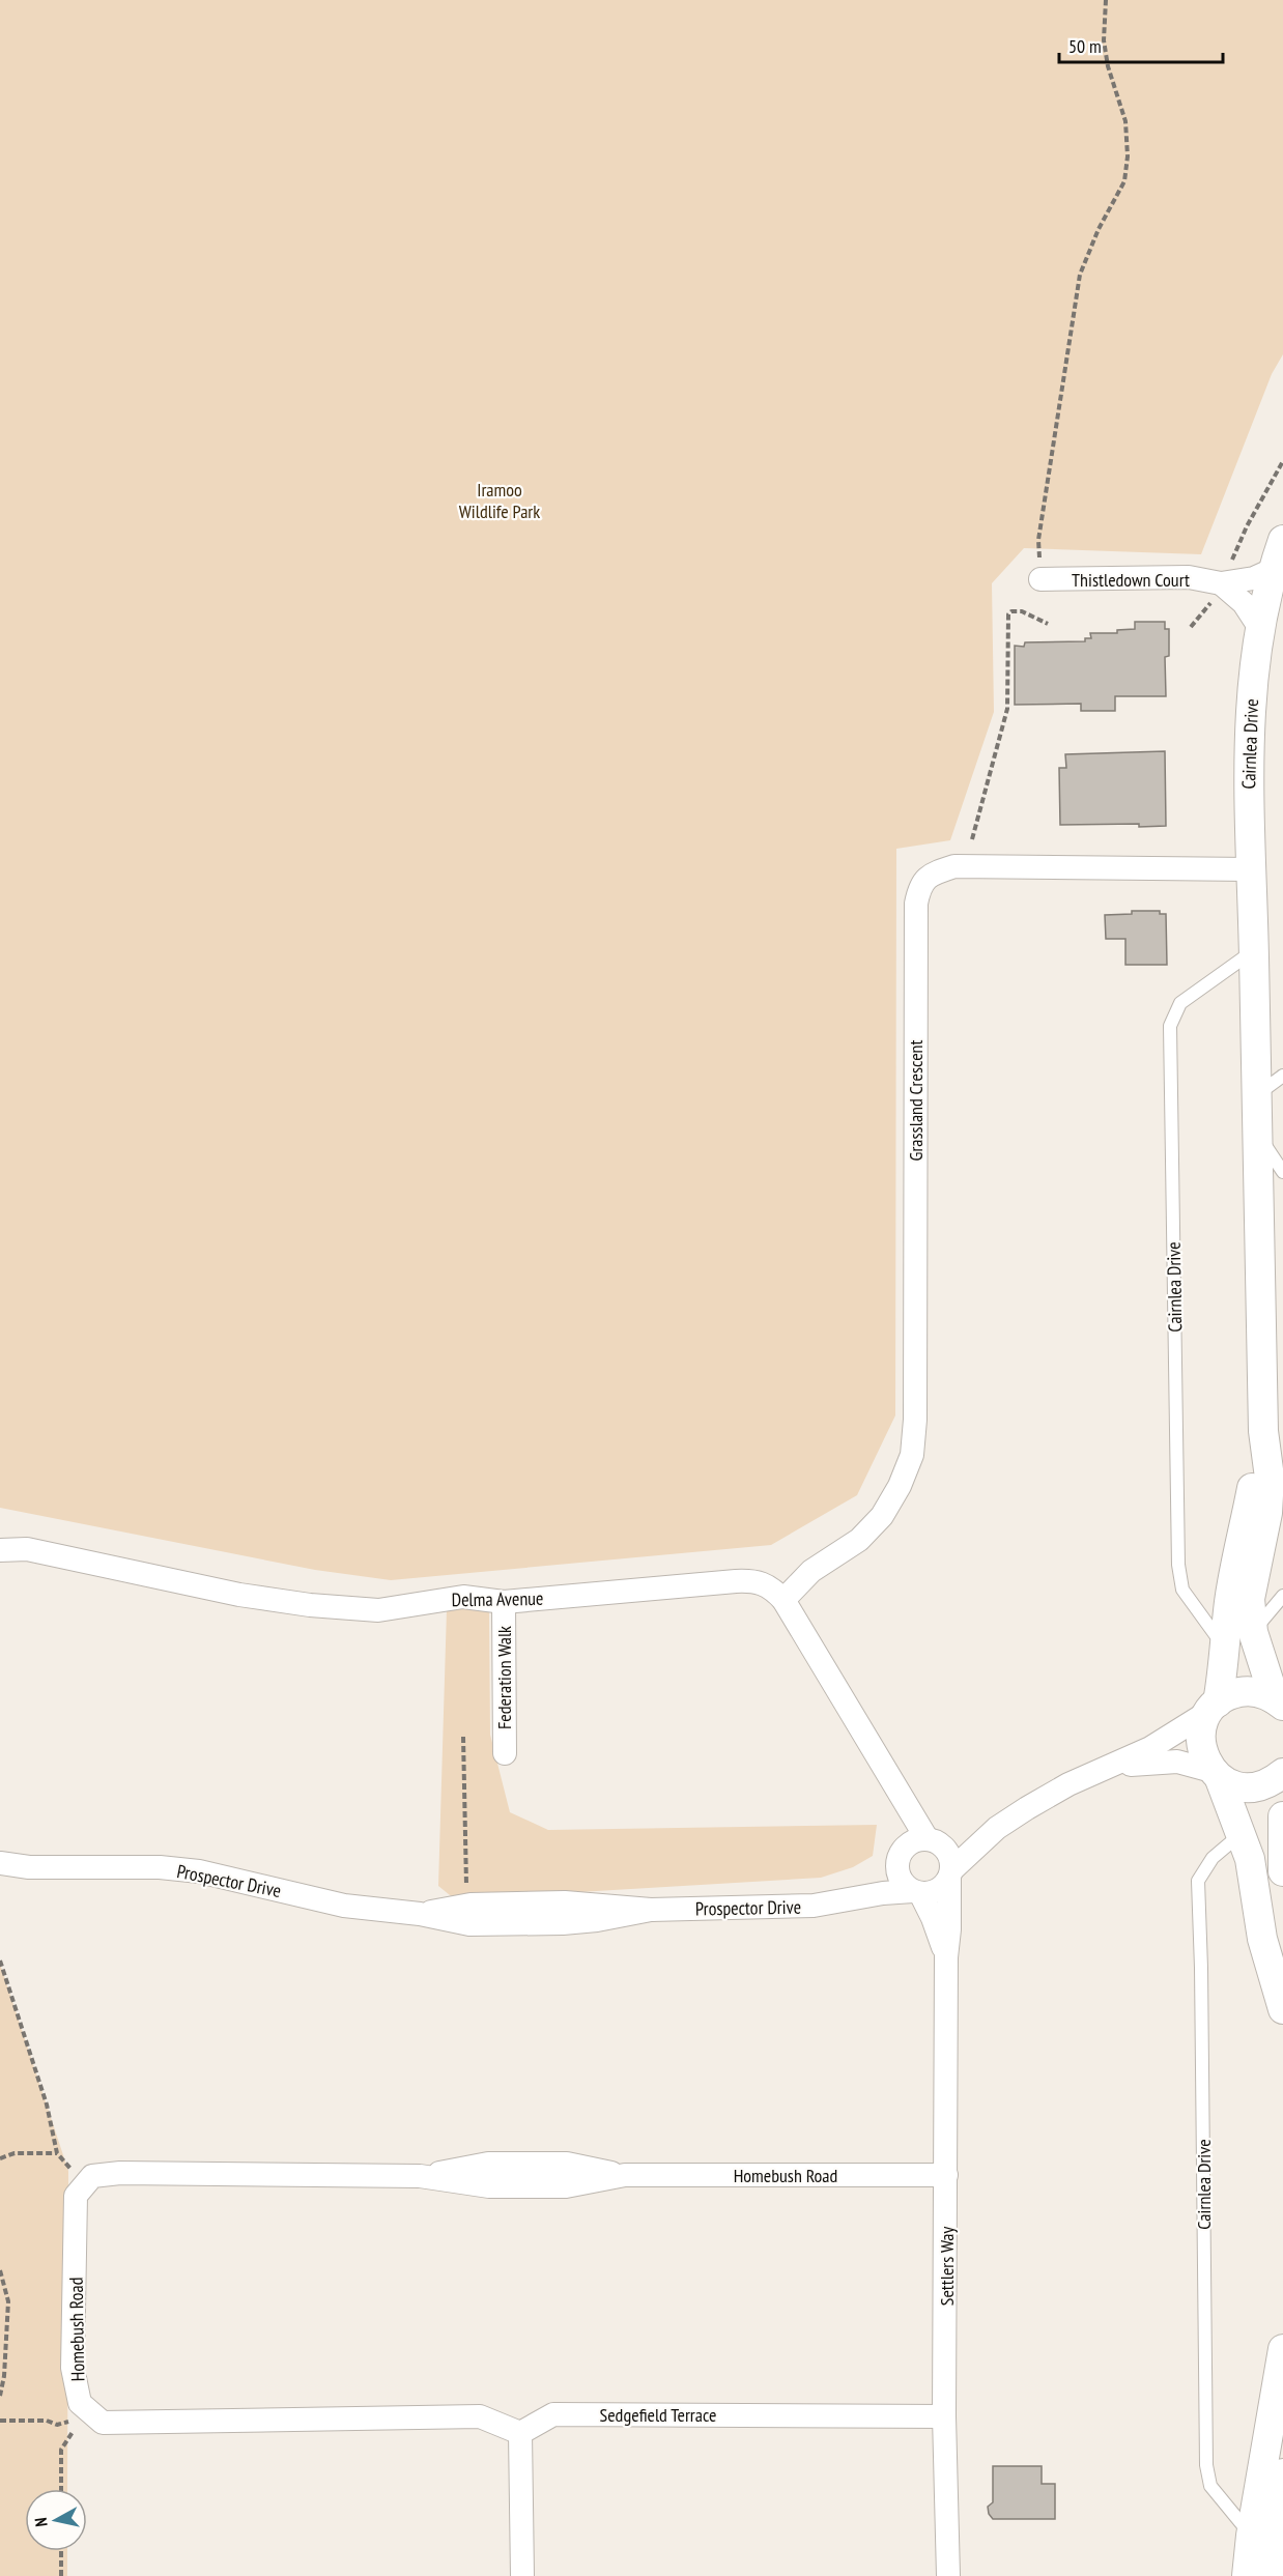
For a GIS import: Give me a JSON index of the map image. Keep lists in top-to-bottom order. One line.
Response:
{"streets":{"street":["Thistledown Court","Cairnlea Drive","Grassland Crescent","Delma Avenue","Federation Walk","Prospector Drive","Homebush Road","Settlers Way","Sedgefield Terrace"]},"crossings":[["Thistledown Court","Cairnlea Drive"],["Cairnlea Drive","Grassland Crescent"],["Grassland Crescent","Delma Avenue"],["Delma Avenue","Federation Walk"],["Delma Avenue","Prospector Drive"],["Delma Avenue","Settlers Way"],["Prospector Drive","Settlers Way"],["Homebush Road","Settlers Way"],["Settlers Way","Sedgefield Terrace"]],"parks":["Iramoo Wildlife Park"],"scale_bar":"50 m","north":"left"}
